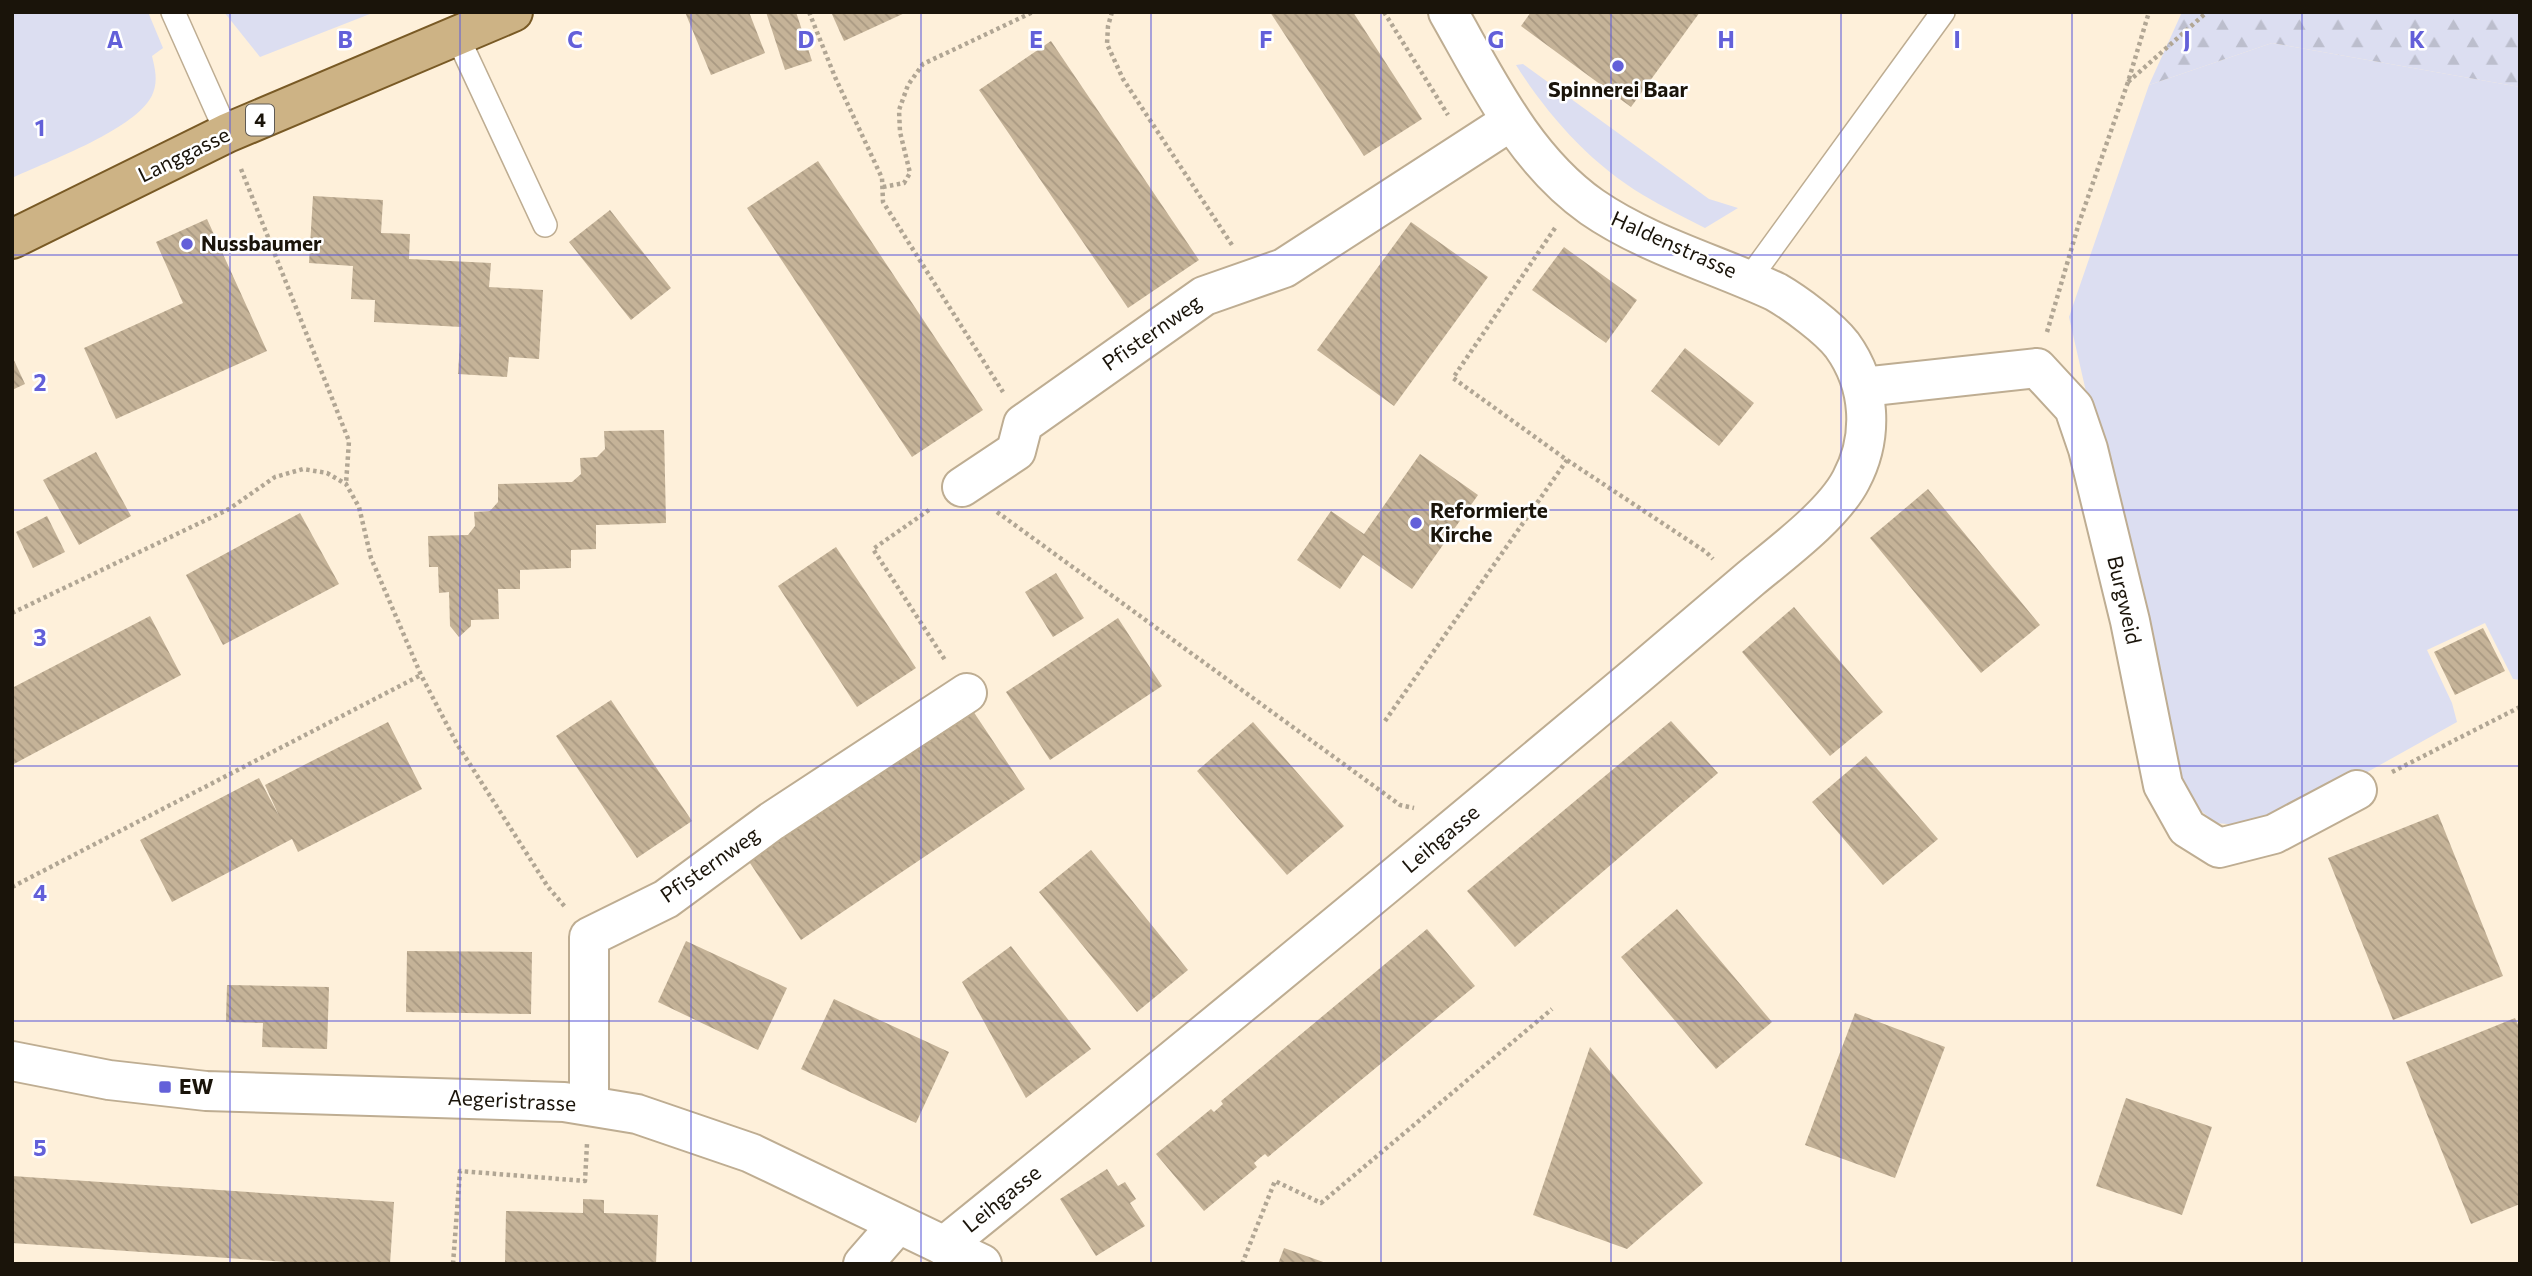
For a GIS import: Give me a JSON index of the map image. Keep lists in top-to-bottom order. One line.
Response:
{"streets":{"main road":["4","Langgasse"],"street":["Haldenstrasse","Pfisternweg","Burgweid","Leihgasse","Aegeristrasse"]},"crossings":[["Haldenstrasse","Pfisternweg"],["Haldenstrasse","Leihgasse"],["Leihgasse","Aegeristrasse"]],"places":{"other":["Spinnerei Baar","Nussbaumer","Reformierte Kirche"],"transit":["EW"]},"grid":{"columns":["A","B","C","D","E","F","G","H","I","J","K"],"rows":["1","2","3","4","5"]}}
